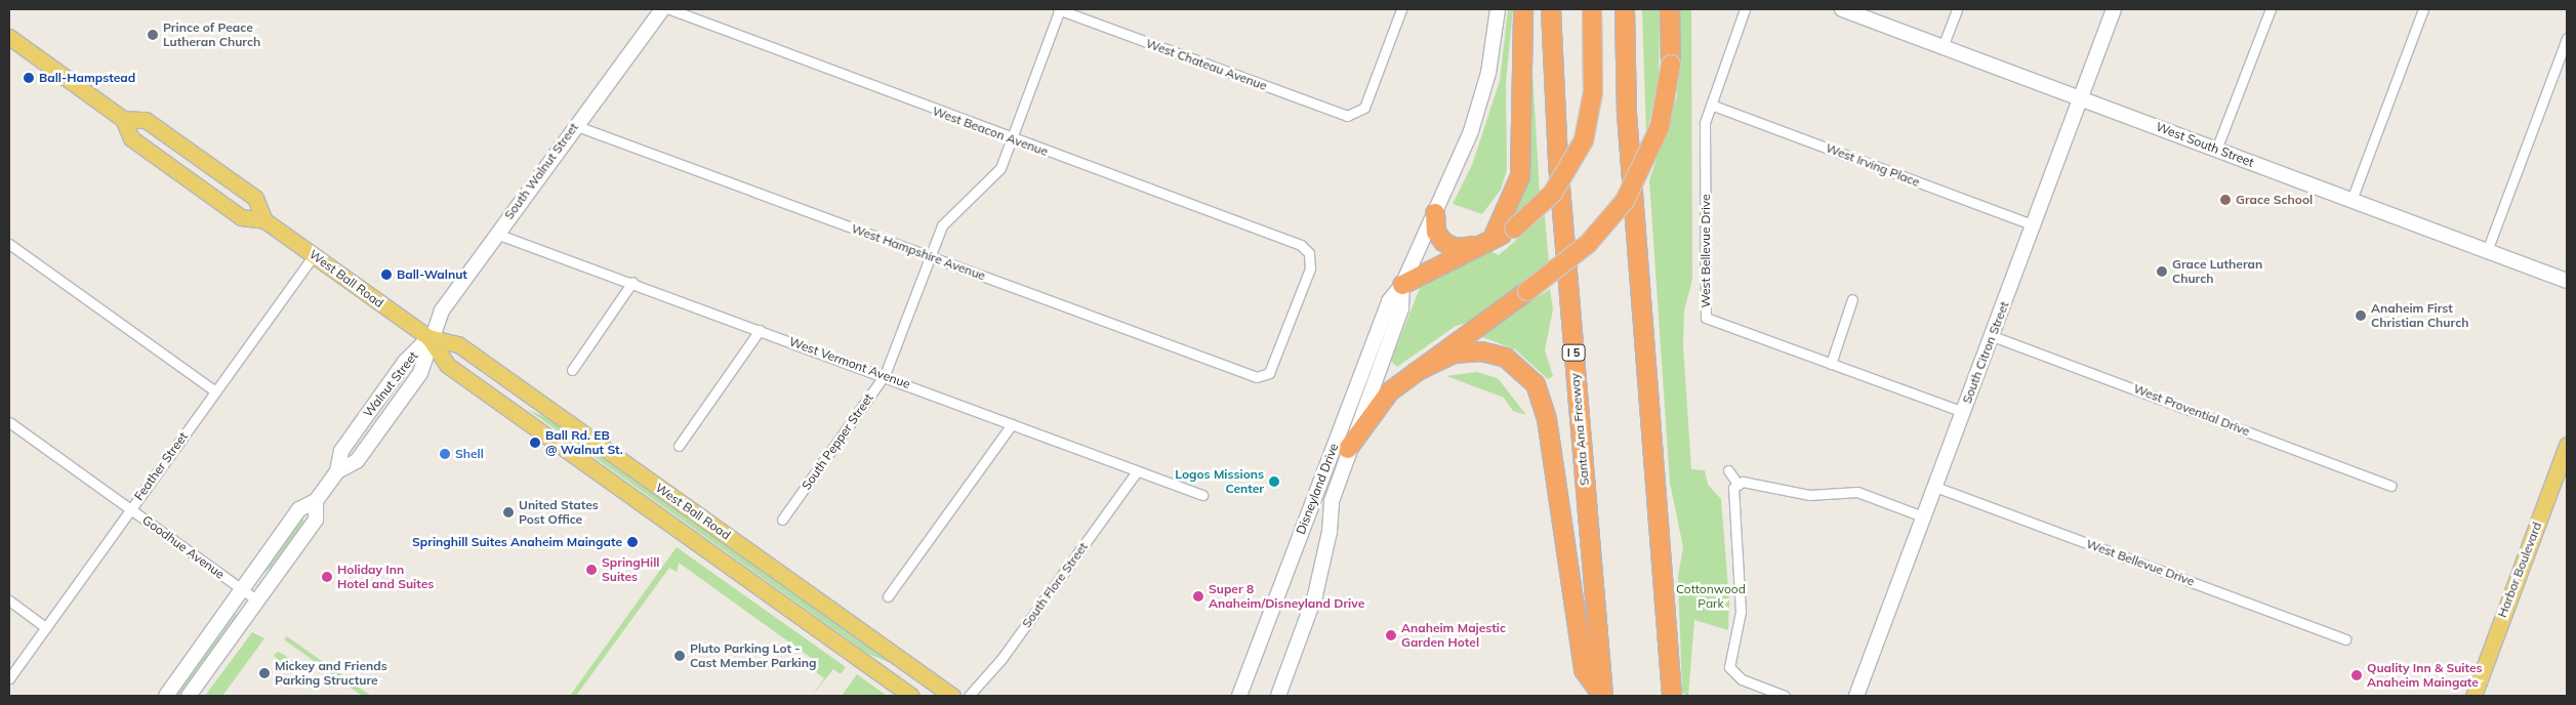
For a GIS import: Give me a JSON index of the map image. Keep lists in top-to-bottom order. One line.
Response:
{"streets":{"highway":["I 5","Santa Ana Freeway"],"main road":["West Ball Road","Harbor Boulevard"],"street":["West Chateau Avenue","West Beacon Avenue","West South Street","West Irving Place","South Walnut Street","West Bellevue Drive","West Hampshire Avenue","South Citron Street","West Vermont Avenue","Walnut Street","West Provential Drive","South Pepper Street","Feather Street","Disneyland Drive","Goodhue Avenue","South Flore Street"]},"crossings":[["West Chateau Avenue","South Pepper Street"],["West Beacon Avenue","West Hampshire Avenue"],["West Beacon Avenue","South Pepper Street"],["West South Street","South Citron Street"],["West Irving Place","West Bellevue Drive"],["West Irving Place","South Citron Street"],["South Walnut Street","West Hampshire Avenue"],["South Walnut Street","West Ball Road"],["South Walnut Street","West Vermont Avenue"],["South Walnut Street","Walnut Street"],["West Bellevue Drive","South Citron Street"],["West Hampshire Avenue","South Pepper Street"],["West Ball Road","Walnut Street"],["West Ball Road","Feather Street"],["South Citron Street","West Provential Drive"],["West Vermont Avenue","South Pepper Street"],["West Vermont Avenue","South Flore Street"],["Walnut Street","Goodhue Avenue"],["Feather Street","Goodhue Avenue"]],"parks":["Cottonwood Park"],"places":["Prince of Peace Lutheran Church","Ball-Hampstead","Grace School","Grace Lutheran Church","Ball-Walnut","Anaheim First Christian Church","Ball Rd. EB @ Walnut St.","Shell","Logos Missions Center","United States Post Office","Springhill Suites Anaheim Maingate","SpringHill Suites","Holiday Inn Hotel and Suites","Super 8 Anaheim/Disneyland Drive","Anaheim Majestic Garden Hotel","Pluto Parking Lot - Cast Member Parking","Mickey and Friends Parking Structure","Quality Inn & Suites Anaheim Maingate"]}
